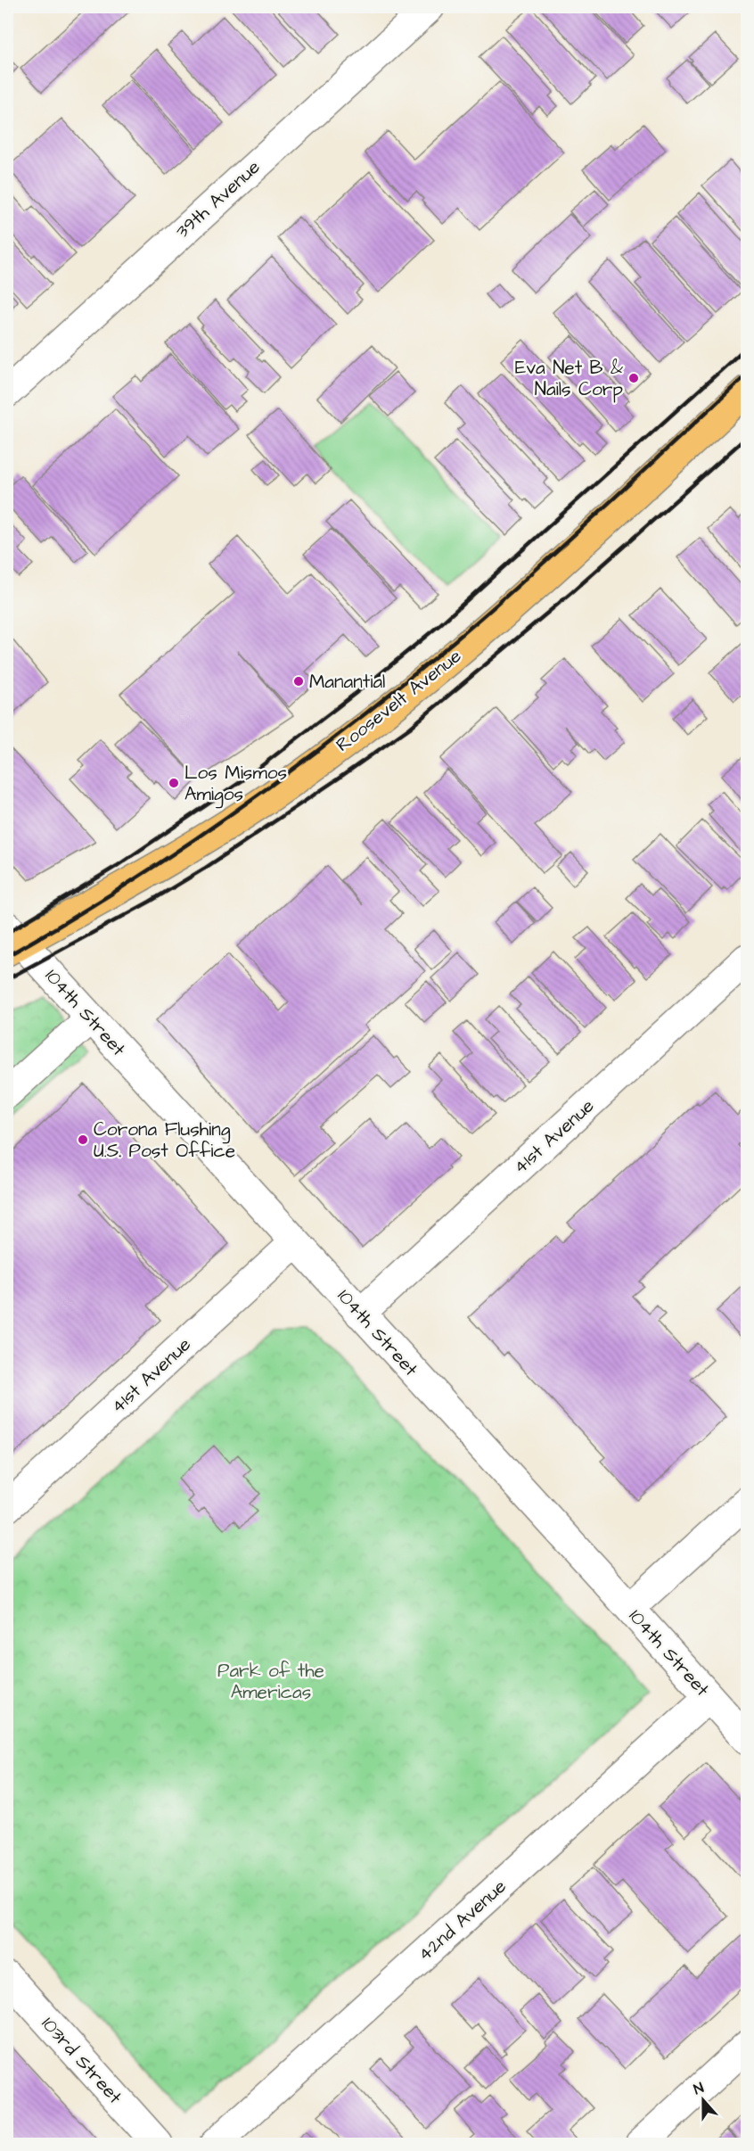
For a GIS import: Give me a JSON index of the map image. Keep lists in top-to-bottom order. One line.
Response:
{"streets":{"main road":["Roosevelt Avenue"],"street":["39th Avenue","104th Street","41st Avenue","42nd Avenue","103rd Street"]},"crossings":[["Roosevelt Avenue","104th Street"],["104th Street","41st Avenue"],["104th Street","42nd Avenue"]],"parks":["Park of the Americas"],"places":["Eva Net B & Nails Corp","Manantial","Los Mismos Amigos","Corona Flushing U.S. Post Office"],"north":"top"}
